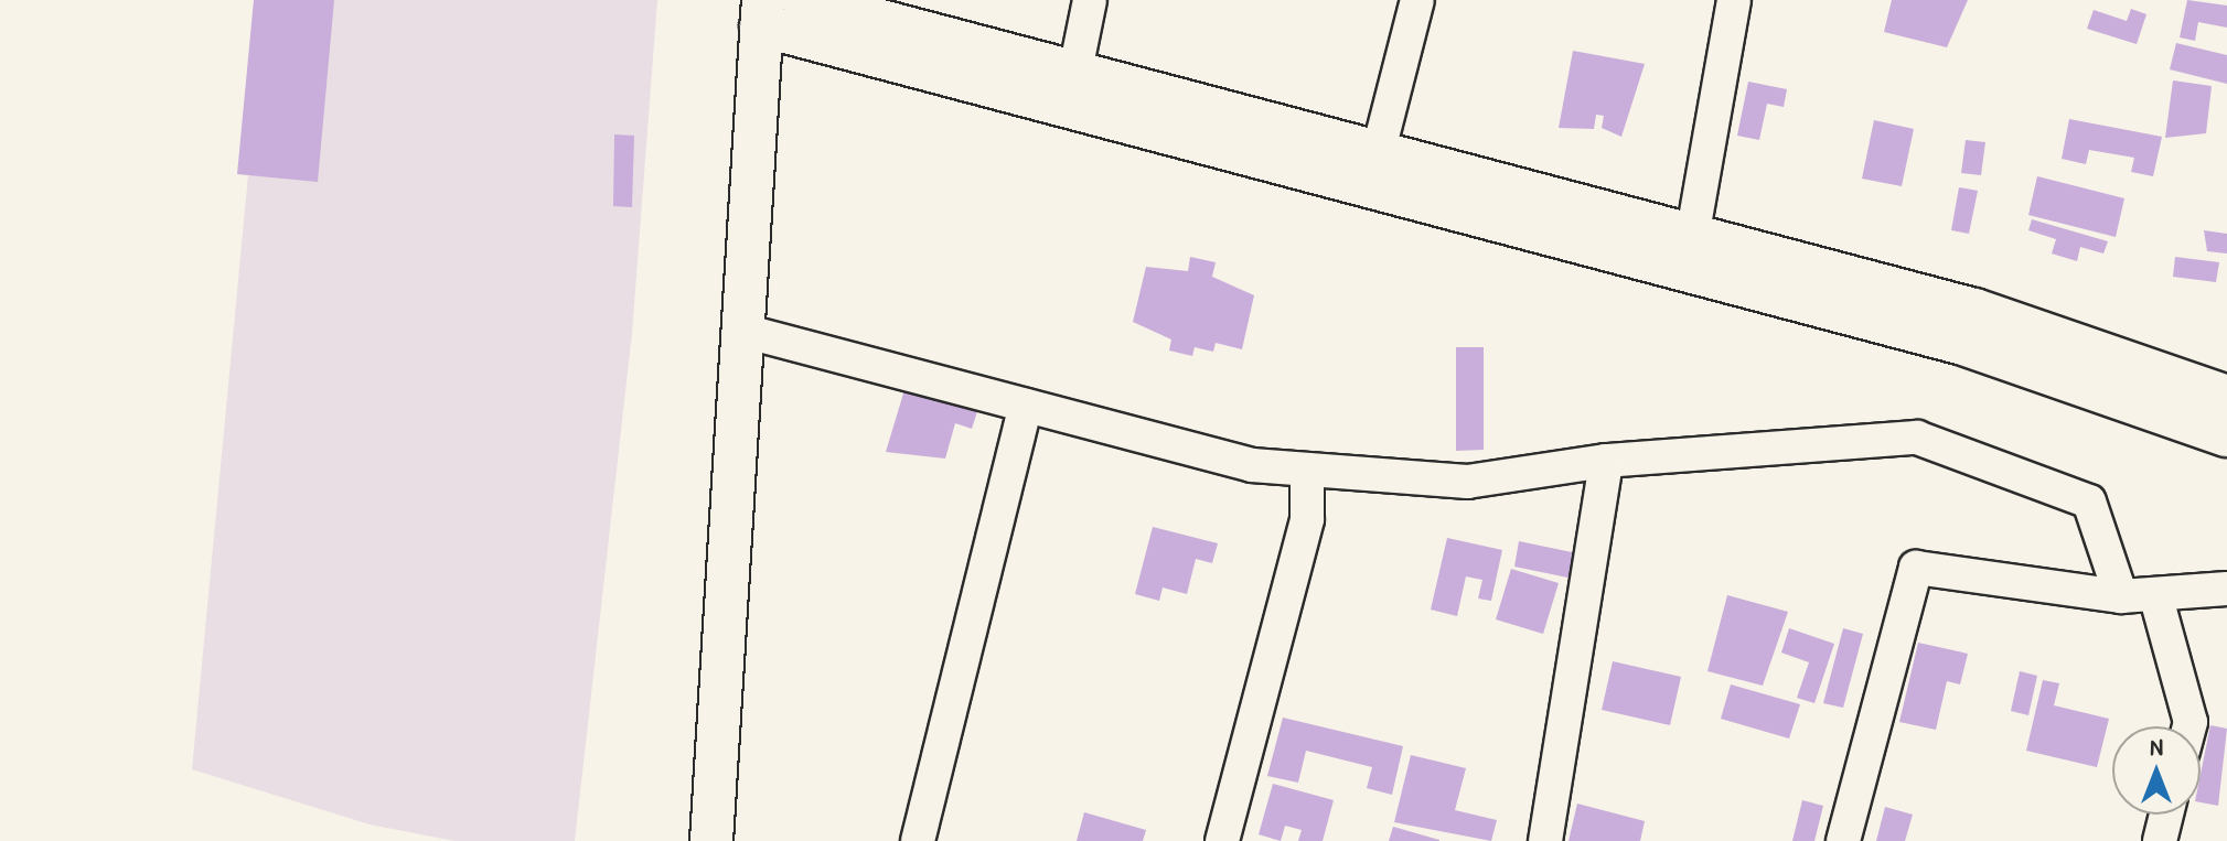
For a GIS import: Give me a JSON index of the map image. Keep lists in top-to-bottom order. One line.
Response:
{"north":"top"}
